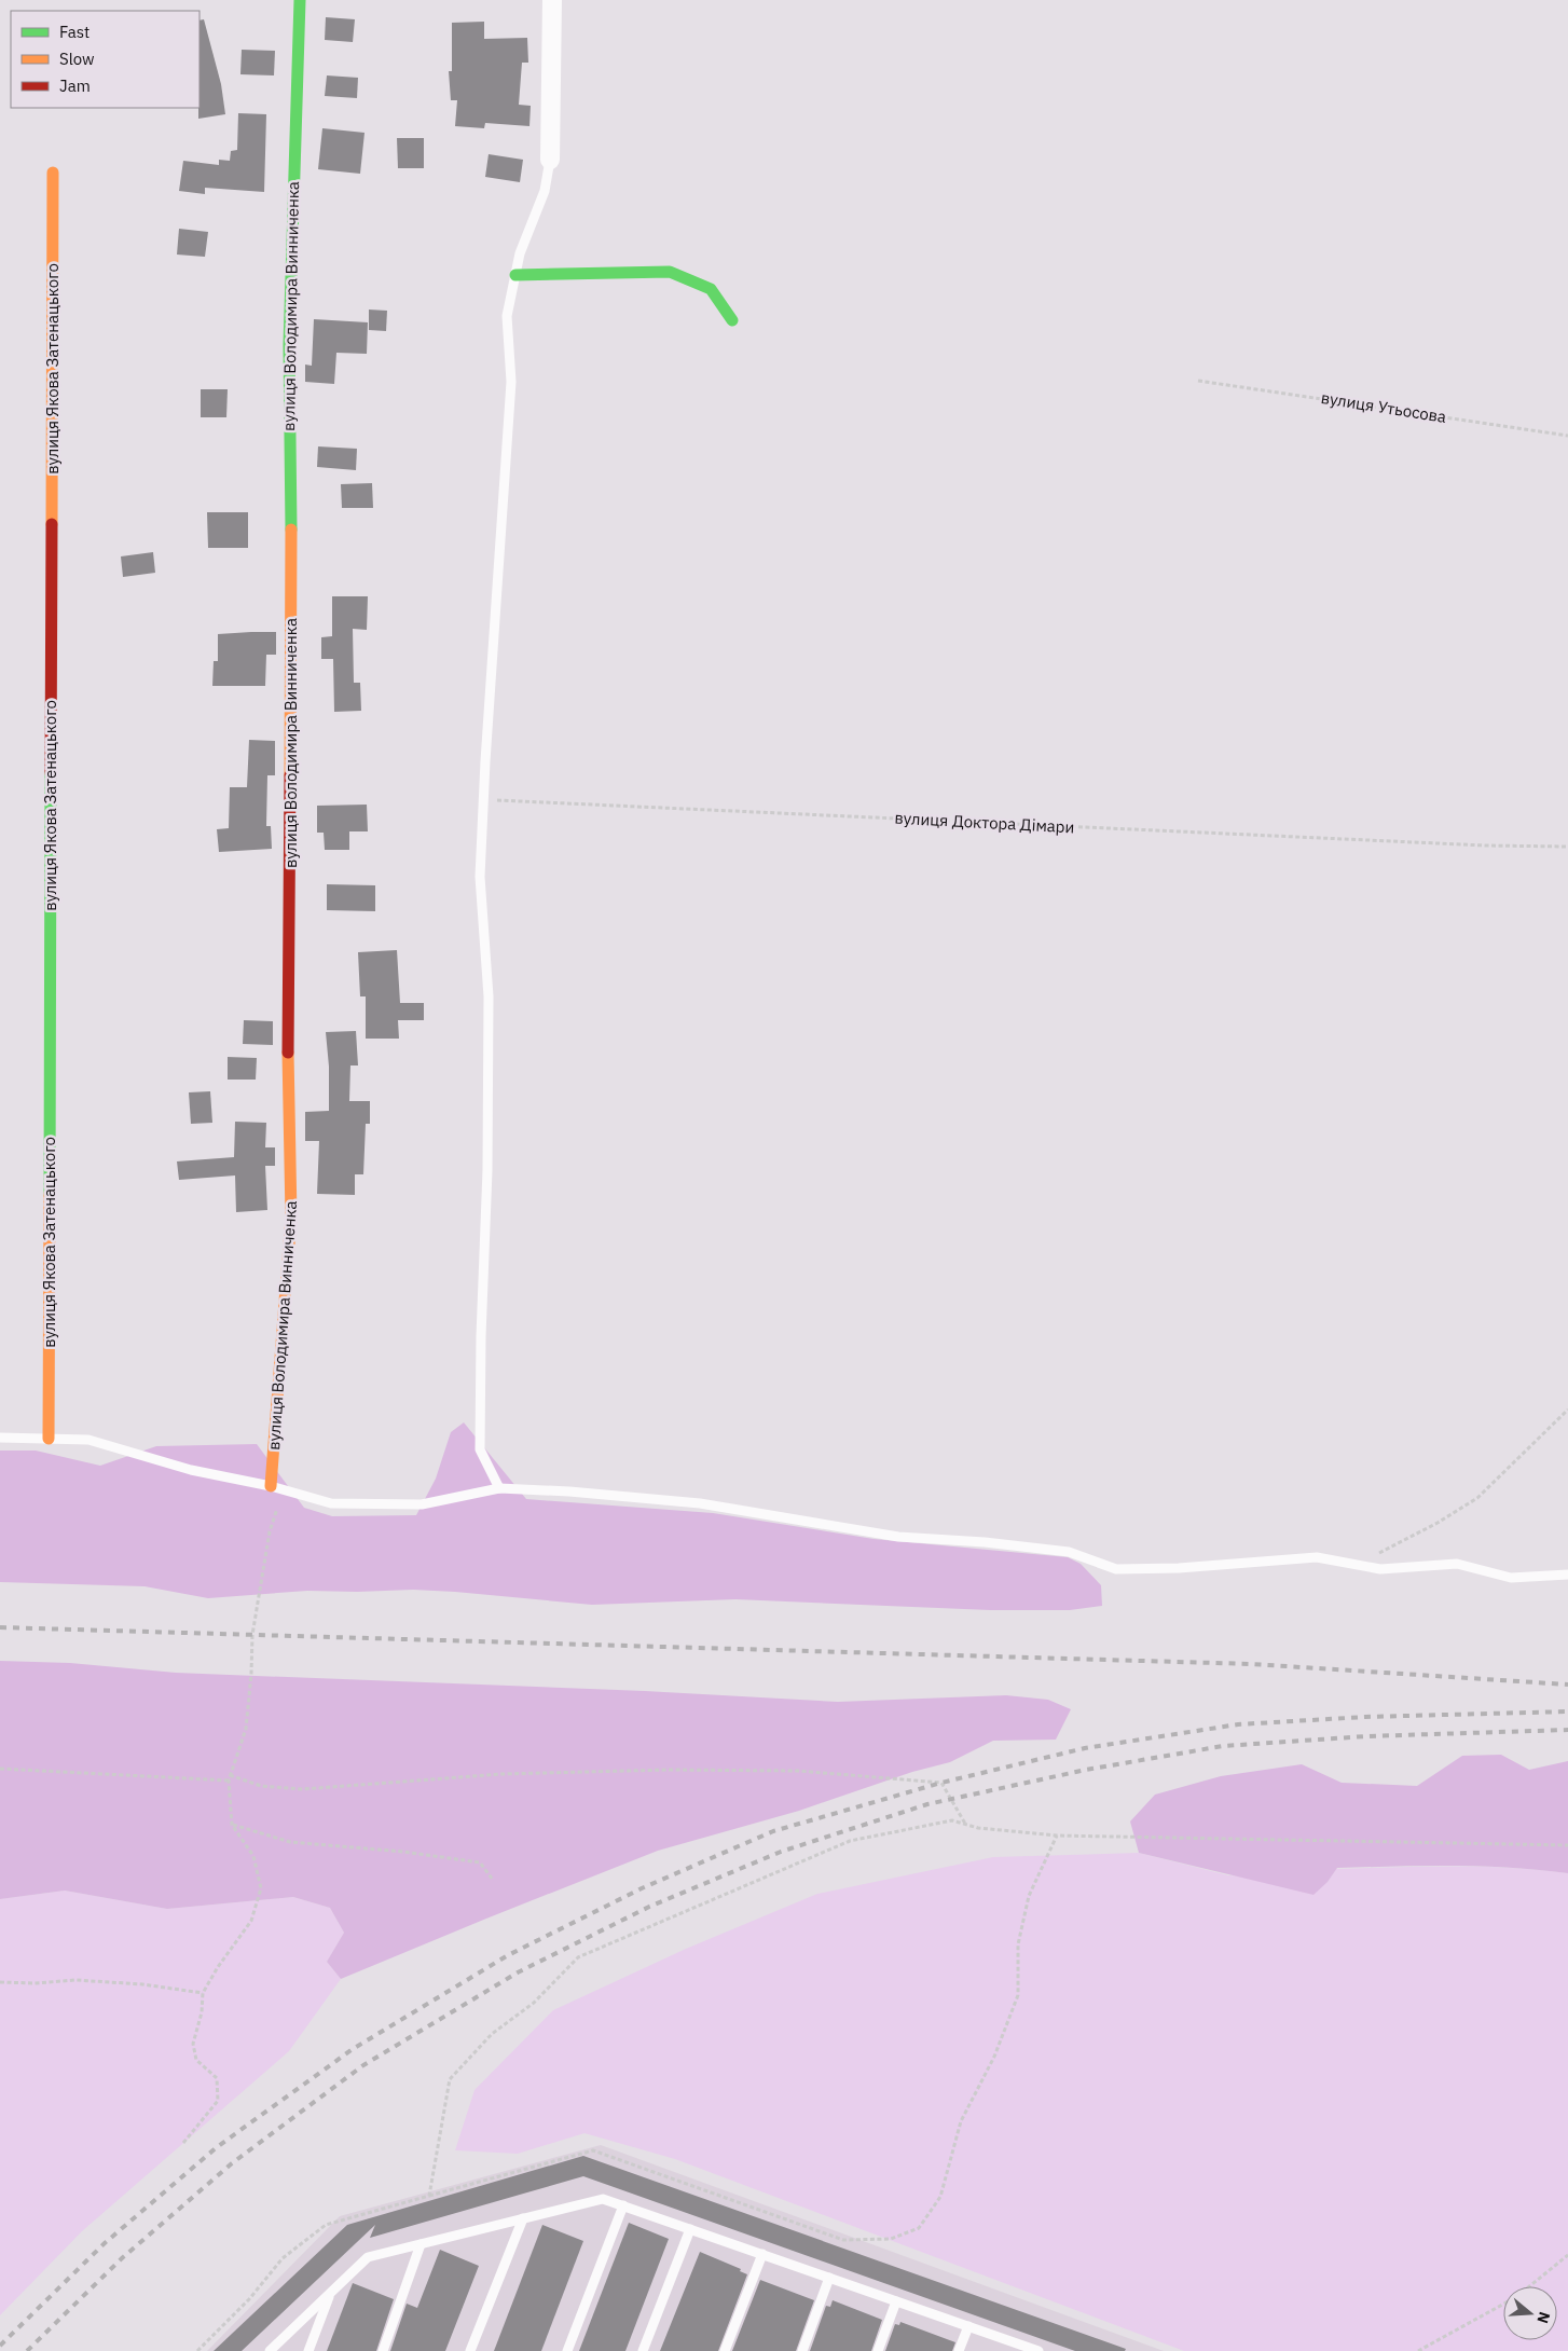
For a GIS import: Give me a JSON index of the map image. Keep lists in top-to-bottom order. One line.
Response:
{"streets":{"street":["вулиця Володимира Винниченка","вулиця Якова Затенацького"],"path":["вулиця Утьосова","вулиця Доктора Дімари"]},"legend":["Fast","Slow","Jam"],"north":"right"}
